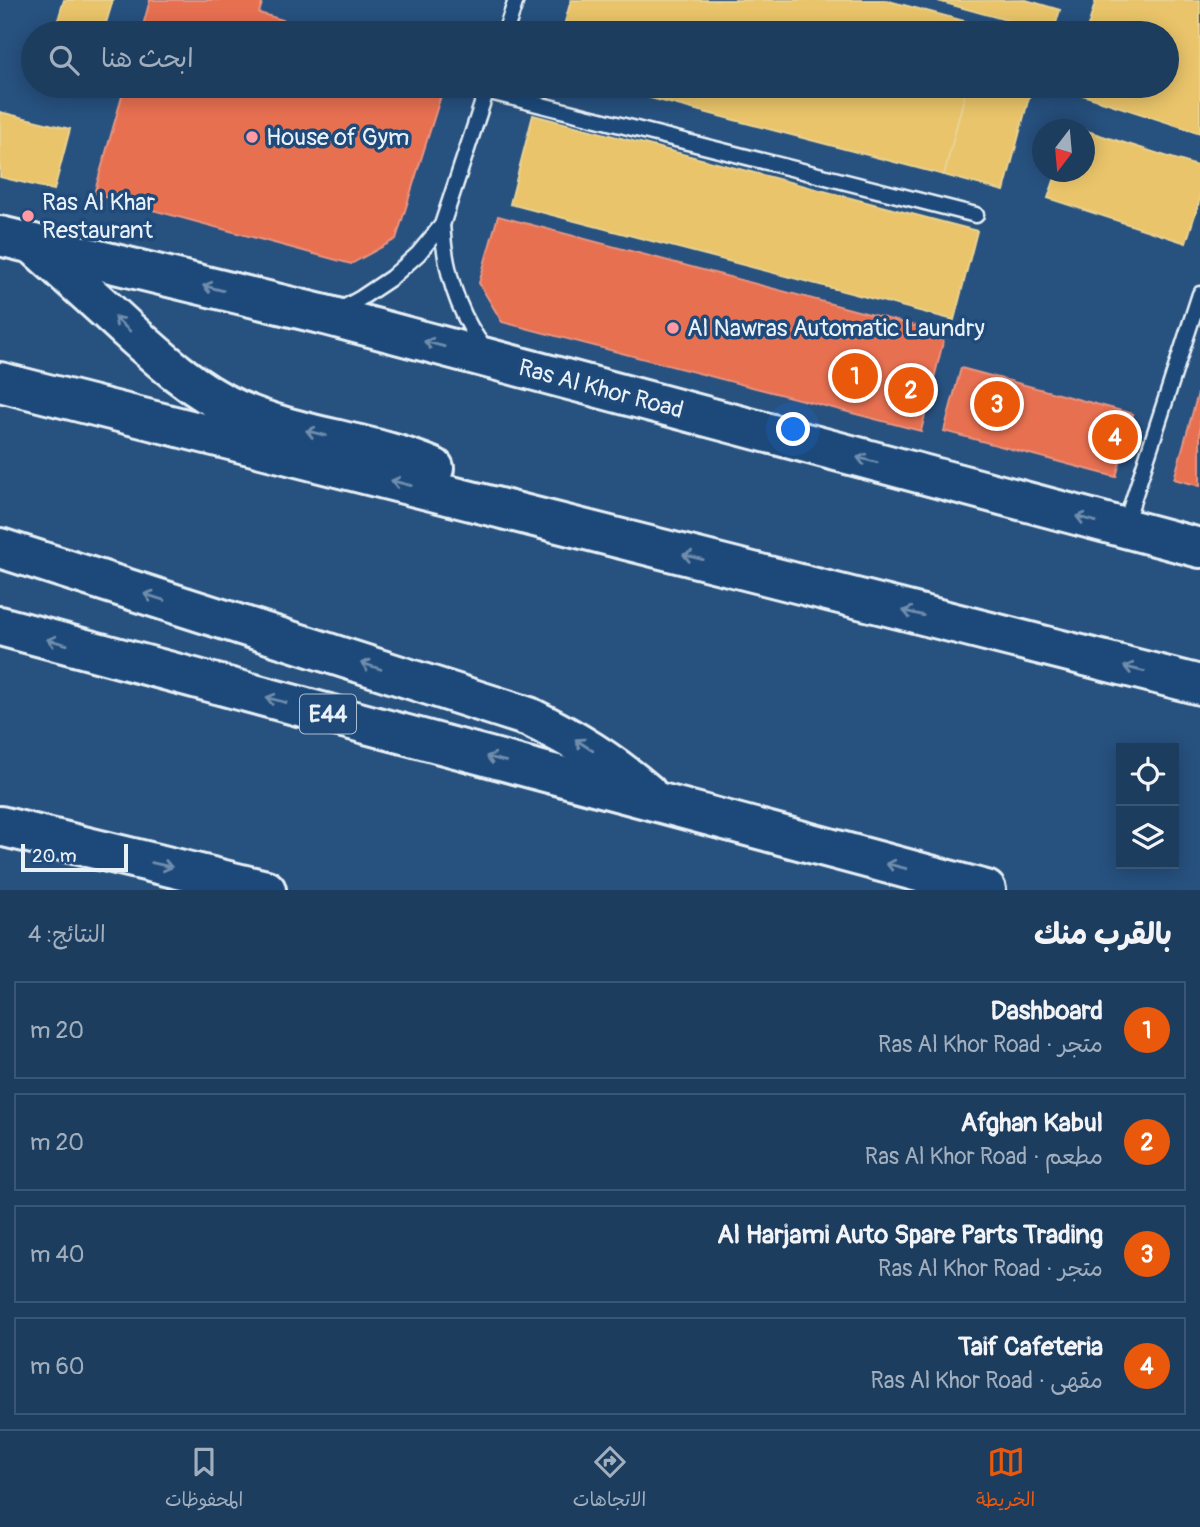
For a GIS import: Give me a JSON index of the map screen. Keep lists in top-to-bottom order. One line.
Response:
{"streets":{"main road":["Ras Al Khor Road","E44"]},"places":["House of Gym","Ras Al Khar Restaurant","Al Nawras Automatic Laundry"],"scale_bar":"20 m","north":"bottom","page":{"search":"ابحث هنا","pins":["1","2","3","4"],"scale":"20 m","heading":["بالقرب منك","النتائج: 4"],"list":[{"mark":"1","name":"Dashboard","note":"متجر · Ras Al Khor Road","value":"20 m"},{"mark":"2","name":"Afghan Kabul","note":"مطعم · Ras Al Khor Road","value":"20 m"},{"mark":"3","name":"Al Harjami Auto Spare Parts Trading","note":"متجر · Ras Al Khor Road","value":"40 m"},{"mark":"4","name":"Taif Cafeteria","note":"مقهى · Ras Al Khor Road","value":"60 m"}],"nav":["الخريطة","الاتجاهات","المحفوظات"]}}
